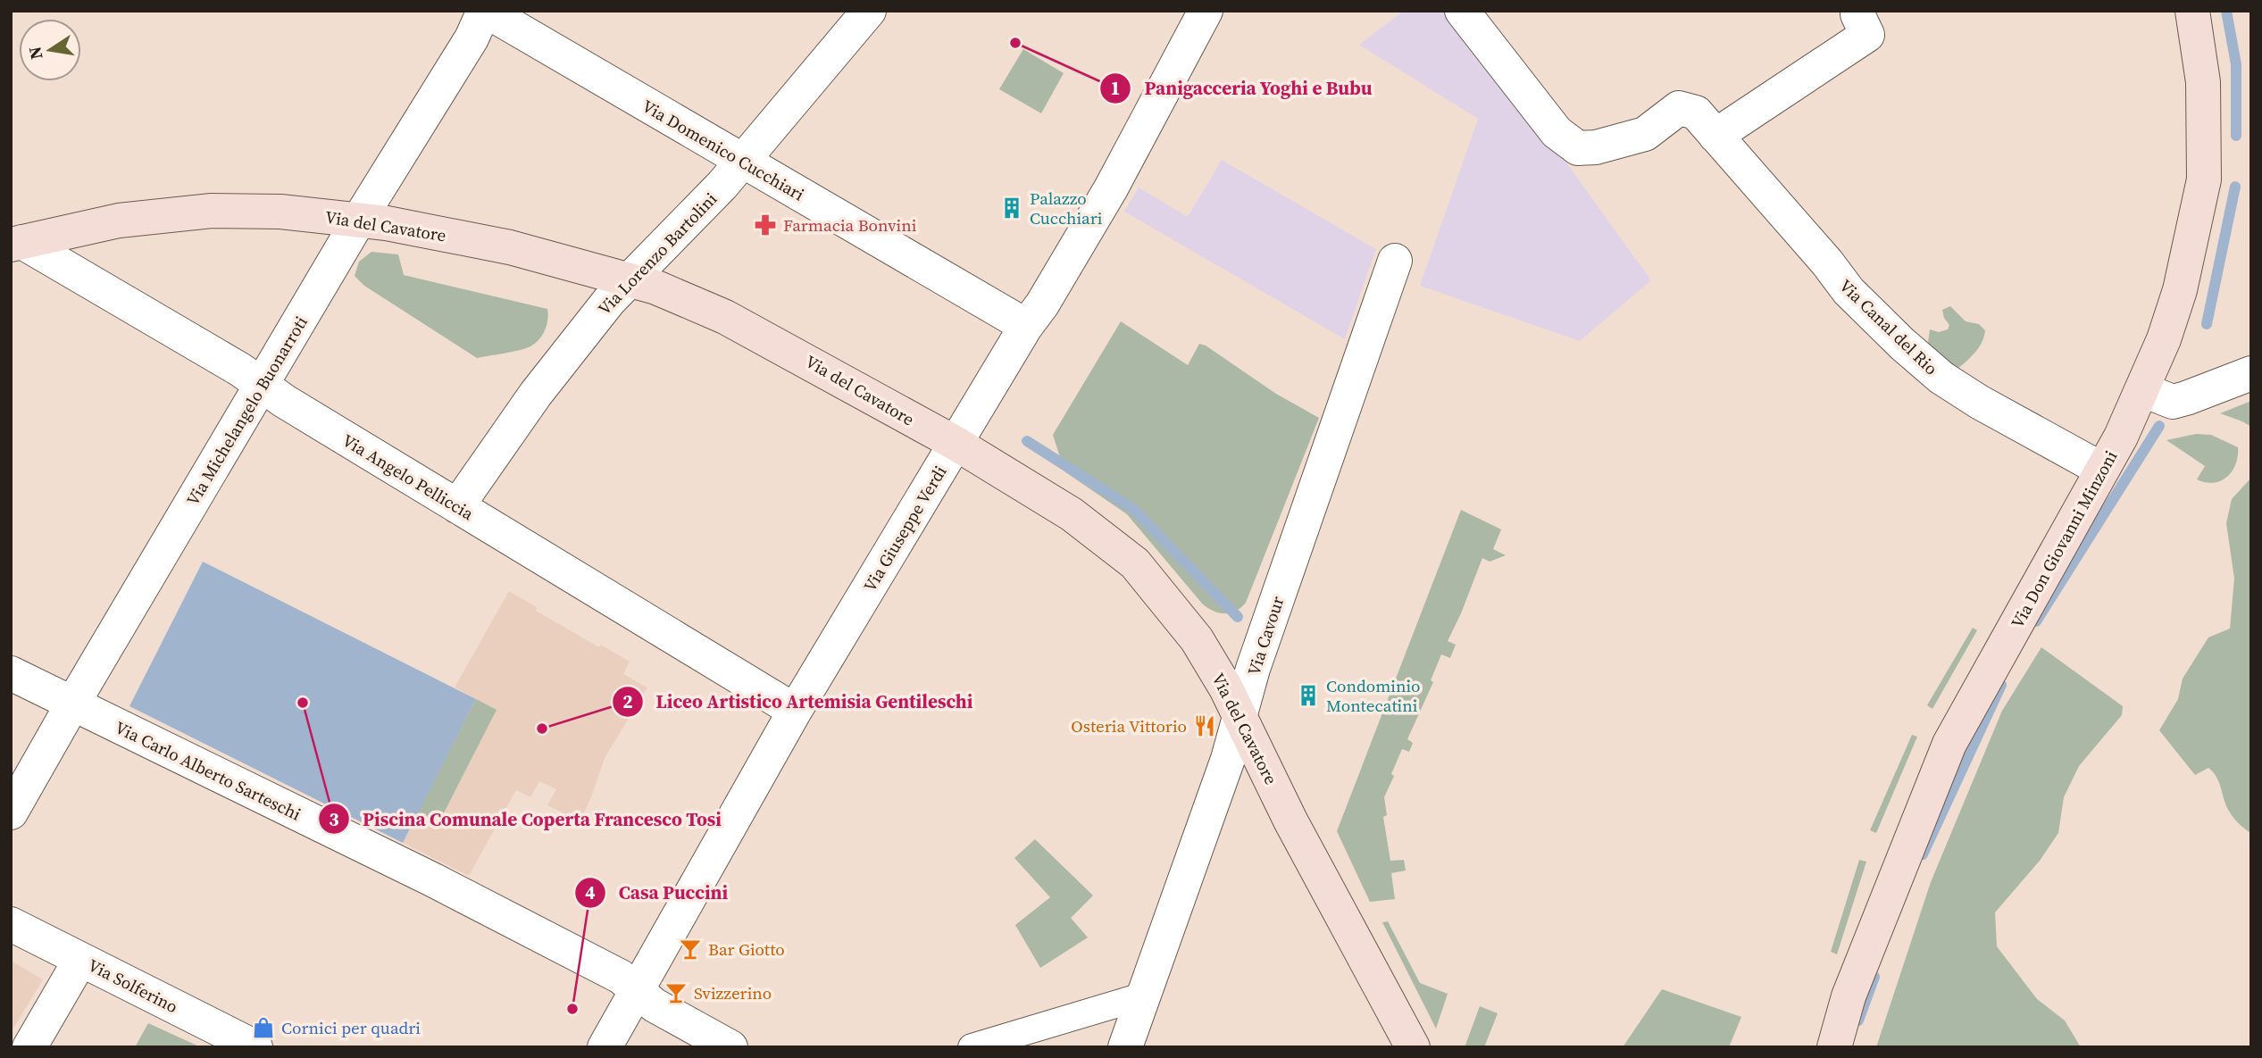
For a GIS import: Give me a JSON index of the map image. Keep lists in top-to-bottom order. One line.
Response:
{"streets":{"main road":["Via del Cavatore","Via Don Giovanni Minzoni"],"street":["Via Domenico Cucchiari","Via Lorenzo Bartolini","Via Canal del Rio","Via Michelangelo Buonarroti","Via Angelo Pelliccia","Via Giuseppe Verdi","Via Cavour","Via Carlo Alberto Sarteschi","Via Solferino"]},"crossings":[["Via Domenico Cucchiari","Via Lorenzo Bartolini"],["Via Domenico Cucchiari","Via Michelangelo Buonarroti"],["Via Domenico Cucchiari","Via Giuseppe Verdi"],["Via del Cavatore","Via Lorenzo Bartolini"],["Via del Cavatore","Via Michelangelo Buonarroti"],["Via del Cavatore","Via Angelo Pelliccia"],["Via del Cavatore","Via Giuseppe Verdi"],["Via del Cavatore","Via Cavour"],["Via Lorenzo Bartolini","Via Angelo Pelliccia"],["Via Canal del Rio","Via Don Giovanni Minzoni"],["Via Michelangelo Buonarroti","Via Angelo Pelliccia"],["Via Michelangelo Buonarroti","Via Carlo Alberto Sarteschi"],["Via Angelo Pelliccia","Via Giuseppe Verdi"],["Via Giuseppe Verdi","Via Carlo Alberto Sarteschi"]],"places":{"other":["Panigacceria Yoghi e Bubu","Piscina Comunale Coperta Francesco Tosi","Liceo Artistico Artemisia Gentileschi","Casa Puccini"],"building":["Palazzo Cucchiari","Condominio Montecatini"],"pharmacy":["Farmacia Bonvini"],"restaurant":["Osteria Vittorio"],"bar":["Bar Giotto","Svizzerino"],"shop":["Cornici per quadri"]},"north":"left"}
